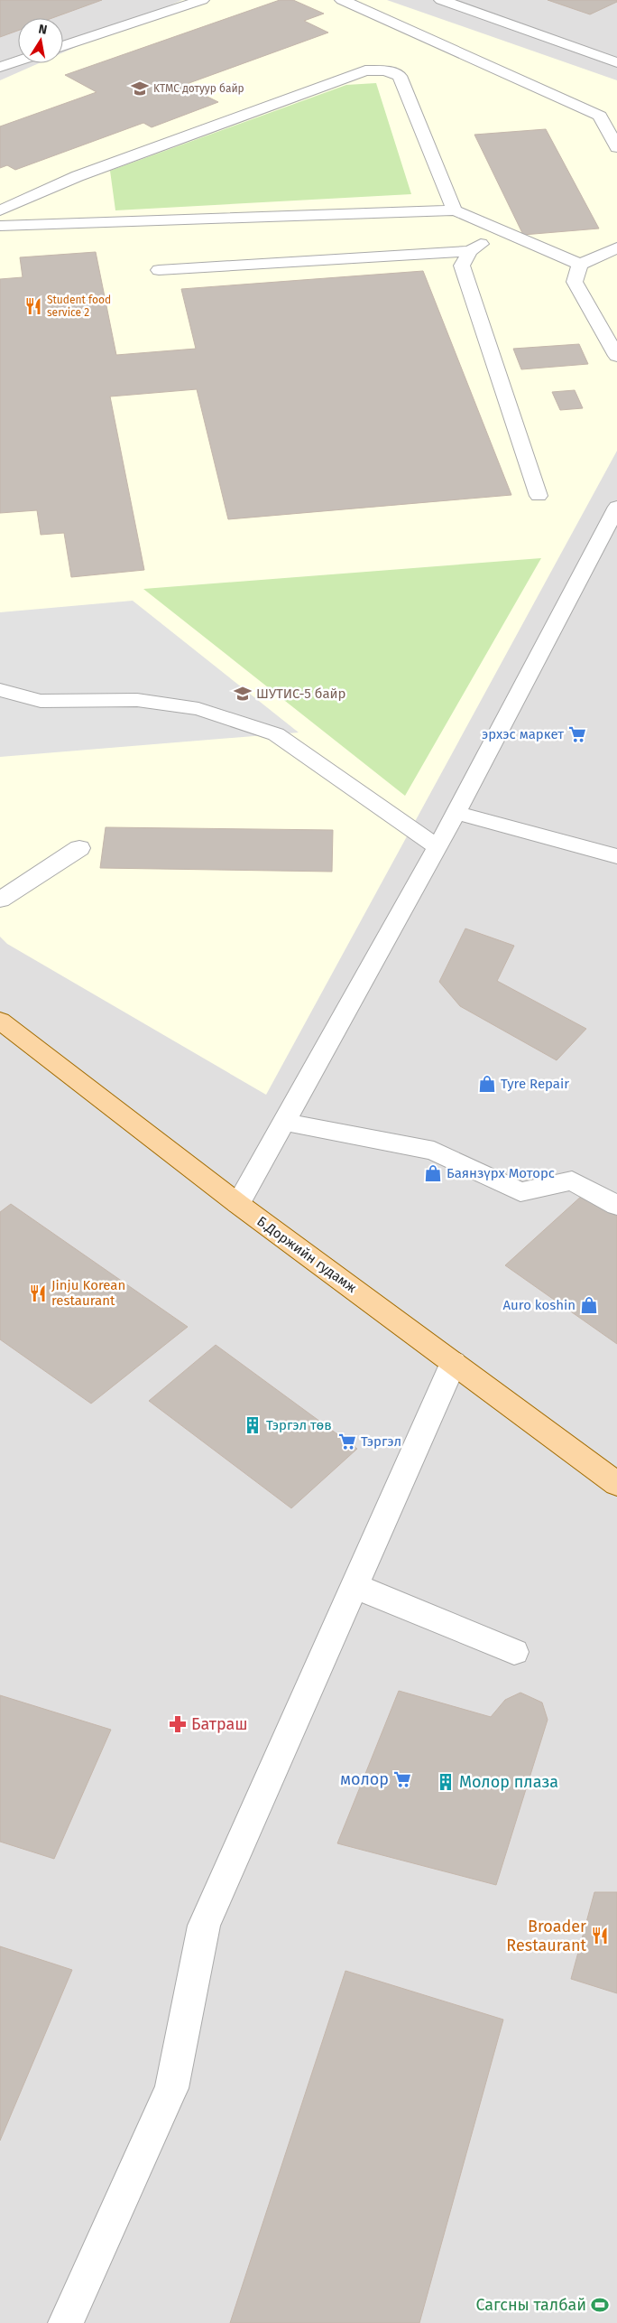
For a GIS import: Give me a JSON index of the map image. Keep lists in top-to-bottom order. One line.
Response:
{"streets":{"main road":["Б.Доржийн гудамж"]},"places":{"school or university":["KTMC дотуур байр","ШУТИС-5 байр"],"restaurant":["Student food service 2","Jinju Korean restaurant","Broader Restaurant"],"supermarket":["эрхэс маркет","Тэргэл","молор"],"shop":["Tyre Repair","Баянзүрх Моторс","Auro koshin"],"building":["Тэргэл төв","Молор плаза"],"pharmacy":["Батраш"],"sports":["Сагсны талбай"]},"north":"top"}
